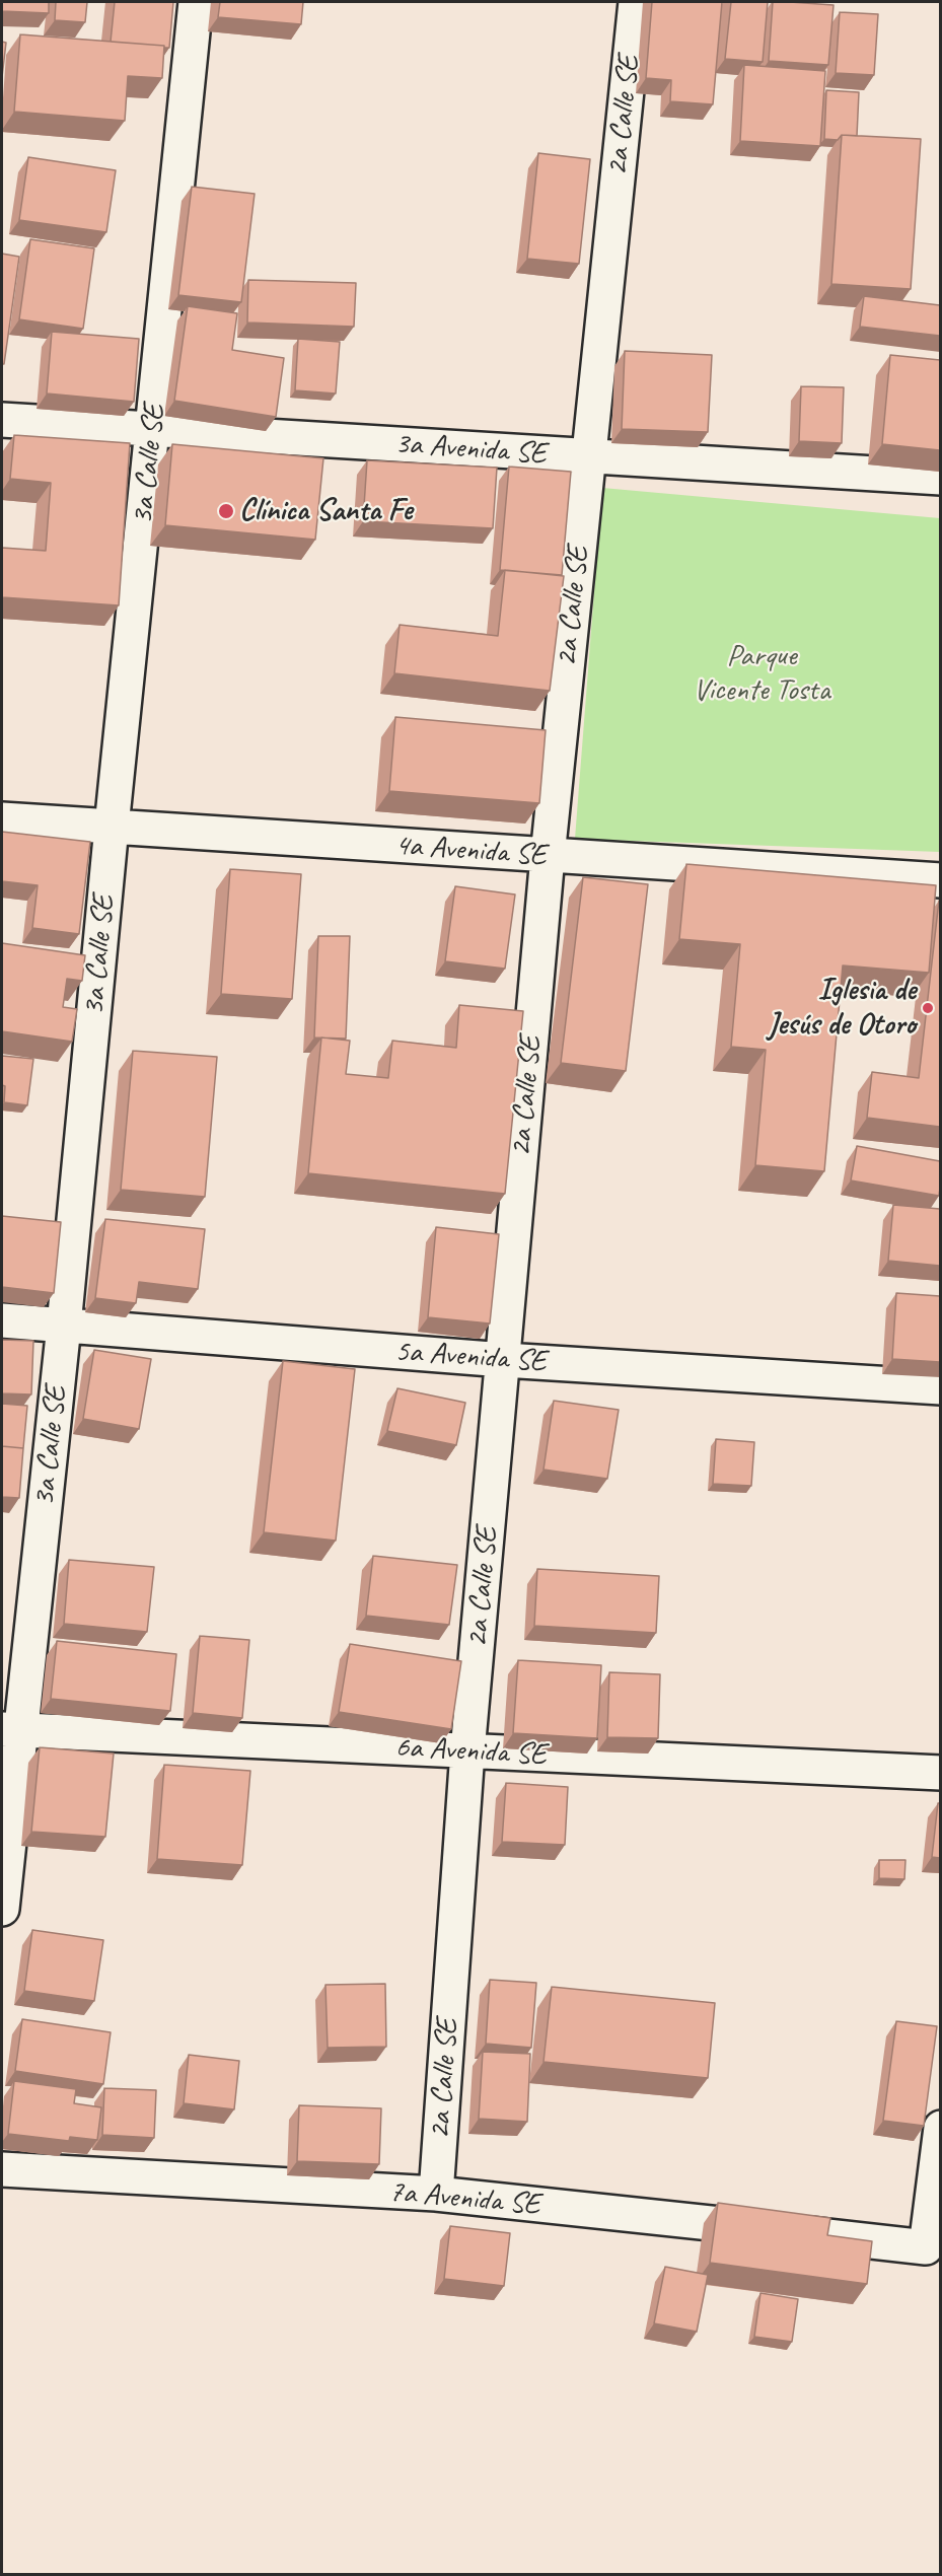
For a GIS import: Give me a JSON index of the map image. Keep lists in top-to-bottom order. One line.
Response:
{"streets":{"street":["2a Calle SE","3a Avenida SE","3a Calle SE","4a Avenida SE","5a Avenida SE","6a Avenida SE","7a Avenida SE"]},"crossings":[["2a Calle SE","3a Avenida SE"],["2a Calle SE","4a Avenida SE"],["2a Calle SE","5a Avenida SE"],["2a Calle SE","6a Avenida SE"],["2a Calle SE","7a Avenida SE"],["3a Avenida SE","3a Calle SE"],["3a Calle SE","4a Avenida SE"],["3a Calle SE","5a Avenida SE"],["3a Calle SE","6a Avenida SE"]],"parks":["Parque Vicente Tosta"],"places":["Clínica Santa Fe","Iglesia de Jesús de Otoro"]}
